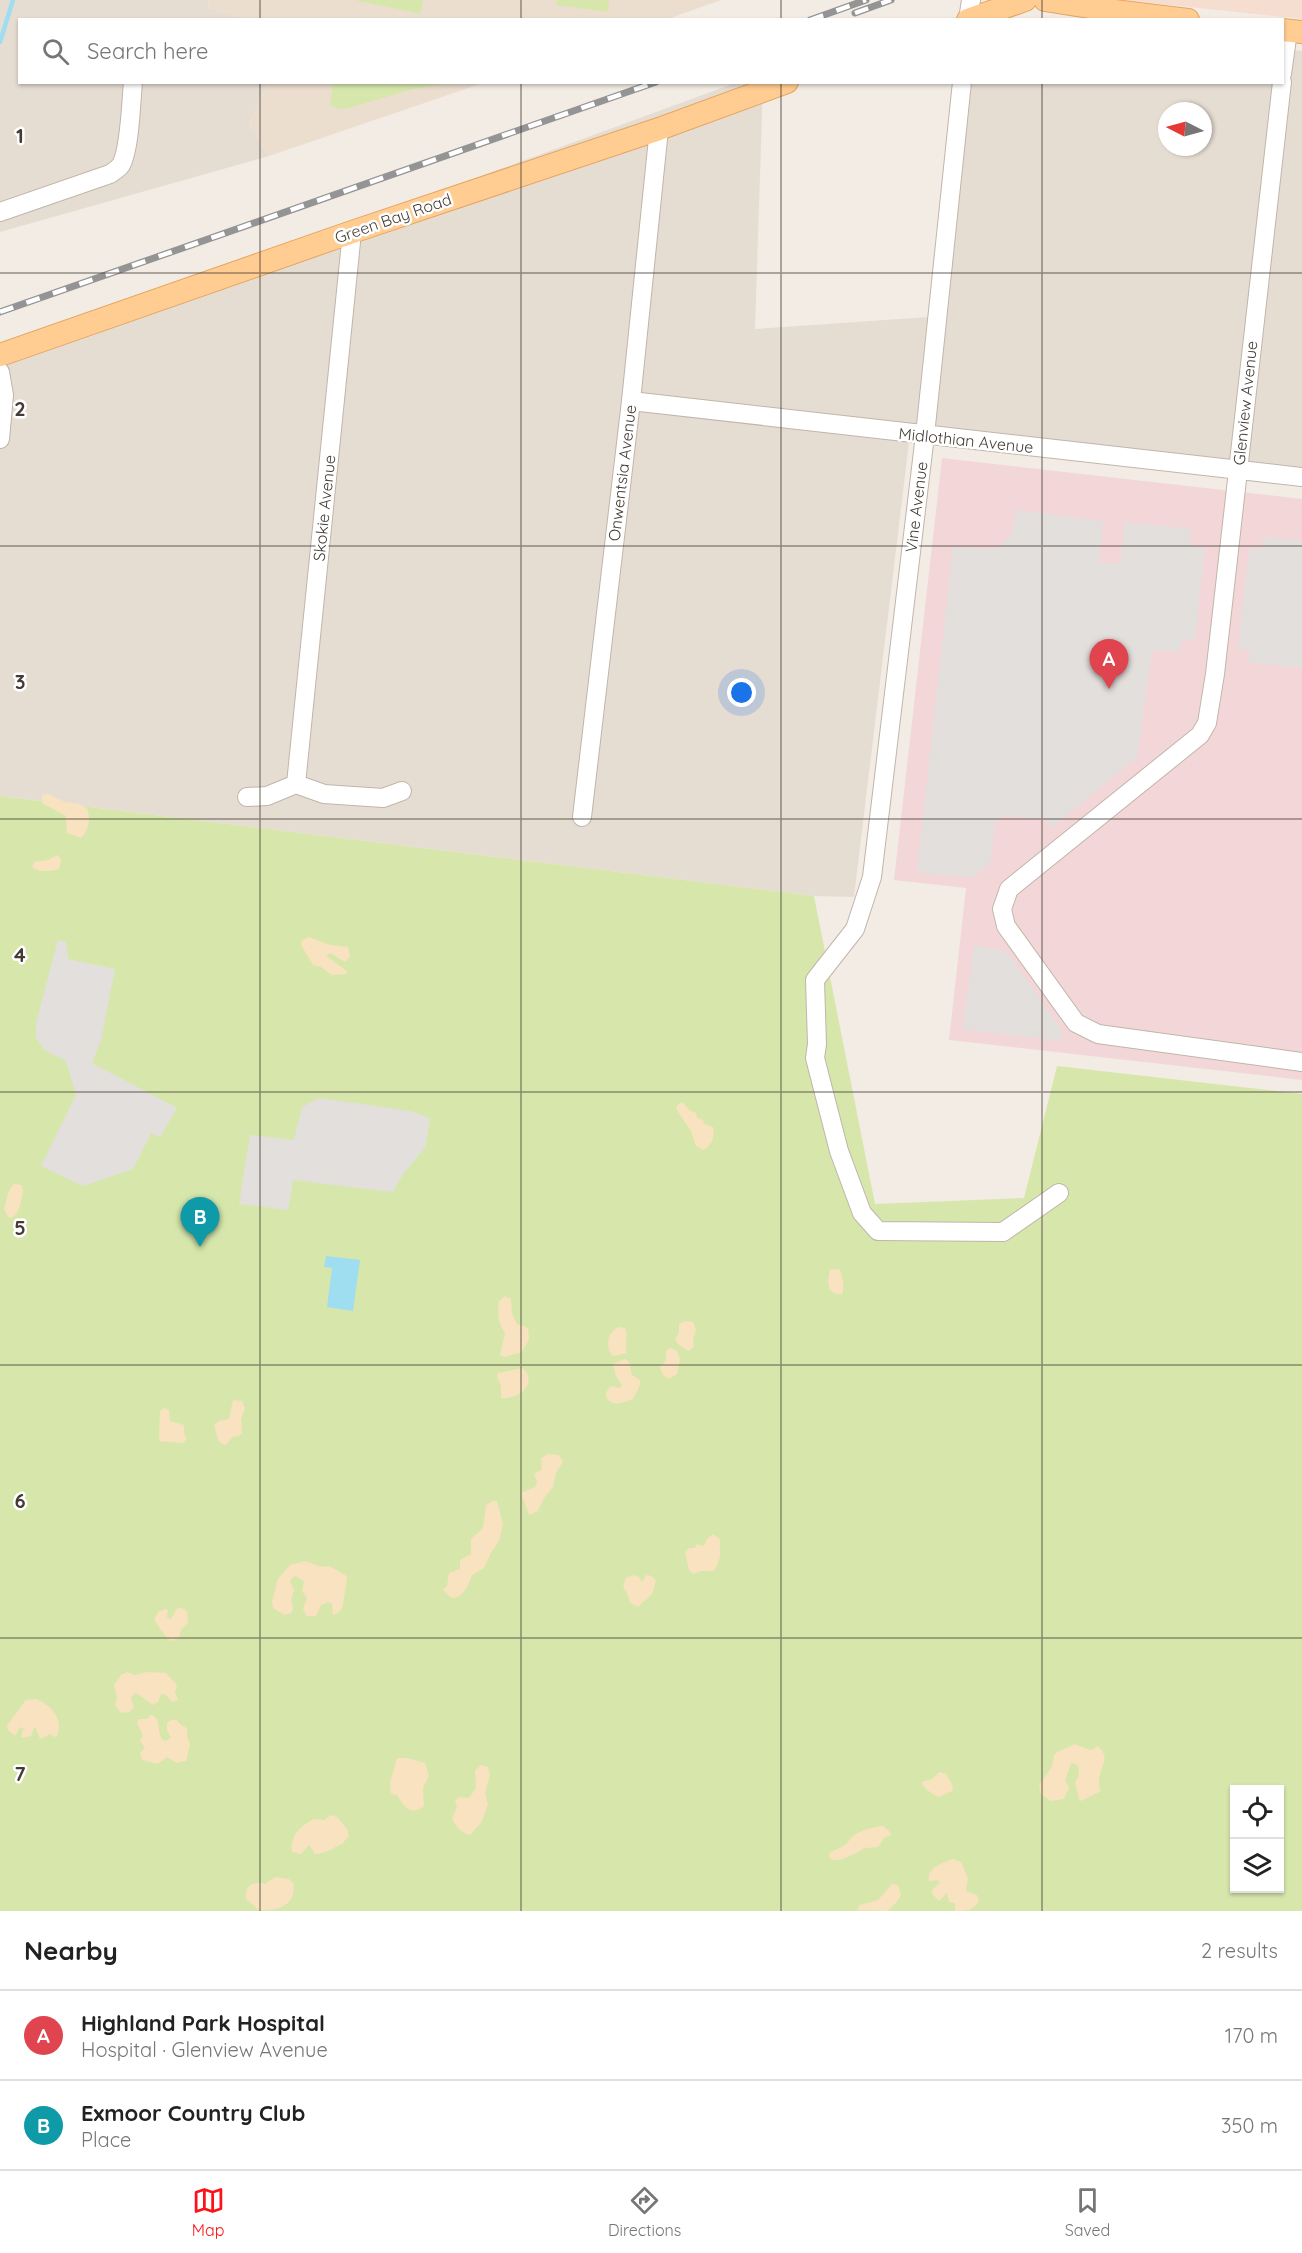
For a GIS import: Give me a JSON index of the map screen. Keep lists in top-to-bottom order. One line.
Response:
{"streets":{"main road":["Green Bay Road"],"street":["Glenview Avenue","Midlothian Avenue","Onwentsia Avenue","Vine Avenue","Skokie Avenue"]},"crossings":[["Green Bay Road","Onwentsia Avenue"],["Green Bay Road","Skokie Avenue"],["Glenview Avenue","Midlothian Avenue"],["Midlothian Avenue","Onwentsia Avenue"],["Midlothian Avenue","Vine Avenue"]],"north":"left","page":{"search":"Search here","pins":["A","B"],"heading":["Nearby","2 results"],"list":[{"mark":"A","name":"Highland Park Hospital","note":"Hospital · Glenview Avenue","value":"170 m"},{"mark":"B","name":"Exmoor Country Club","note":"Place","value":"350 m"}],"nav":["Map","Directions","Saved"]},"grid":{"rows":["1","2","3","4","5","6","7"]}}
